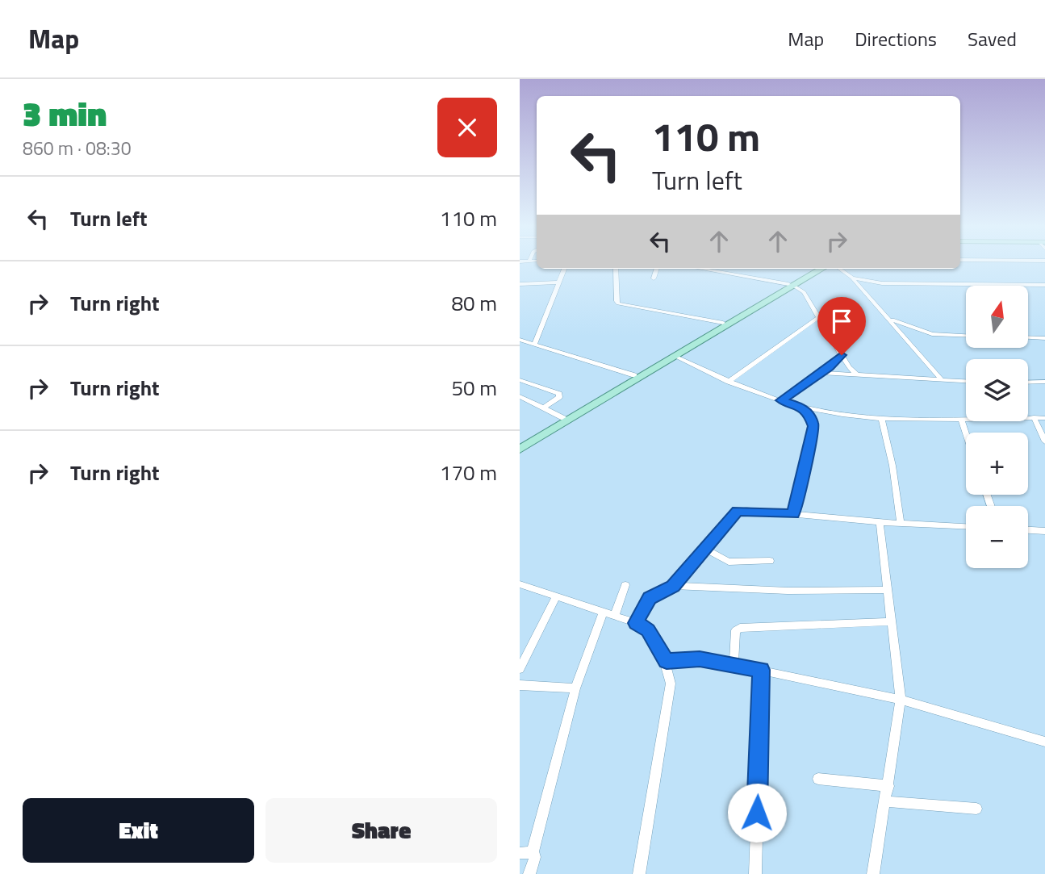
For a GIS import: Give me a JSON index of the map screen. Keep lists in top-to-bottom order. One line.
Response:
{"north":"top","page":{"header":"Map","nav":["Map","Directions","Saved"],"heading":["3 min","860 m · 08:30"],"turn":["110 m","Turn left"],"list":[{"name":"Turn left","value":"110 m"},{"name":"Turn right","value":"80 m"},{"name":"Turn right","value":"50 m"},{"name":"Turn right","value":"170 m"}],"map_buttons":["+","−"],"buttons":["Exit","Share"]}}
